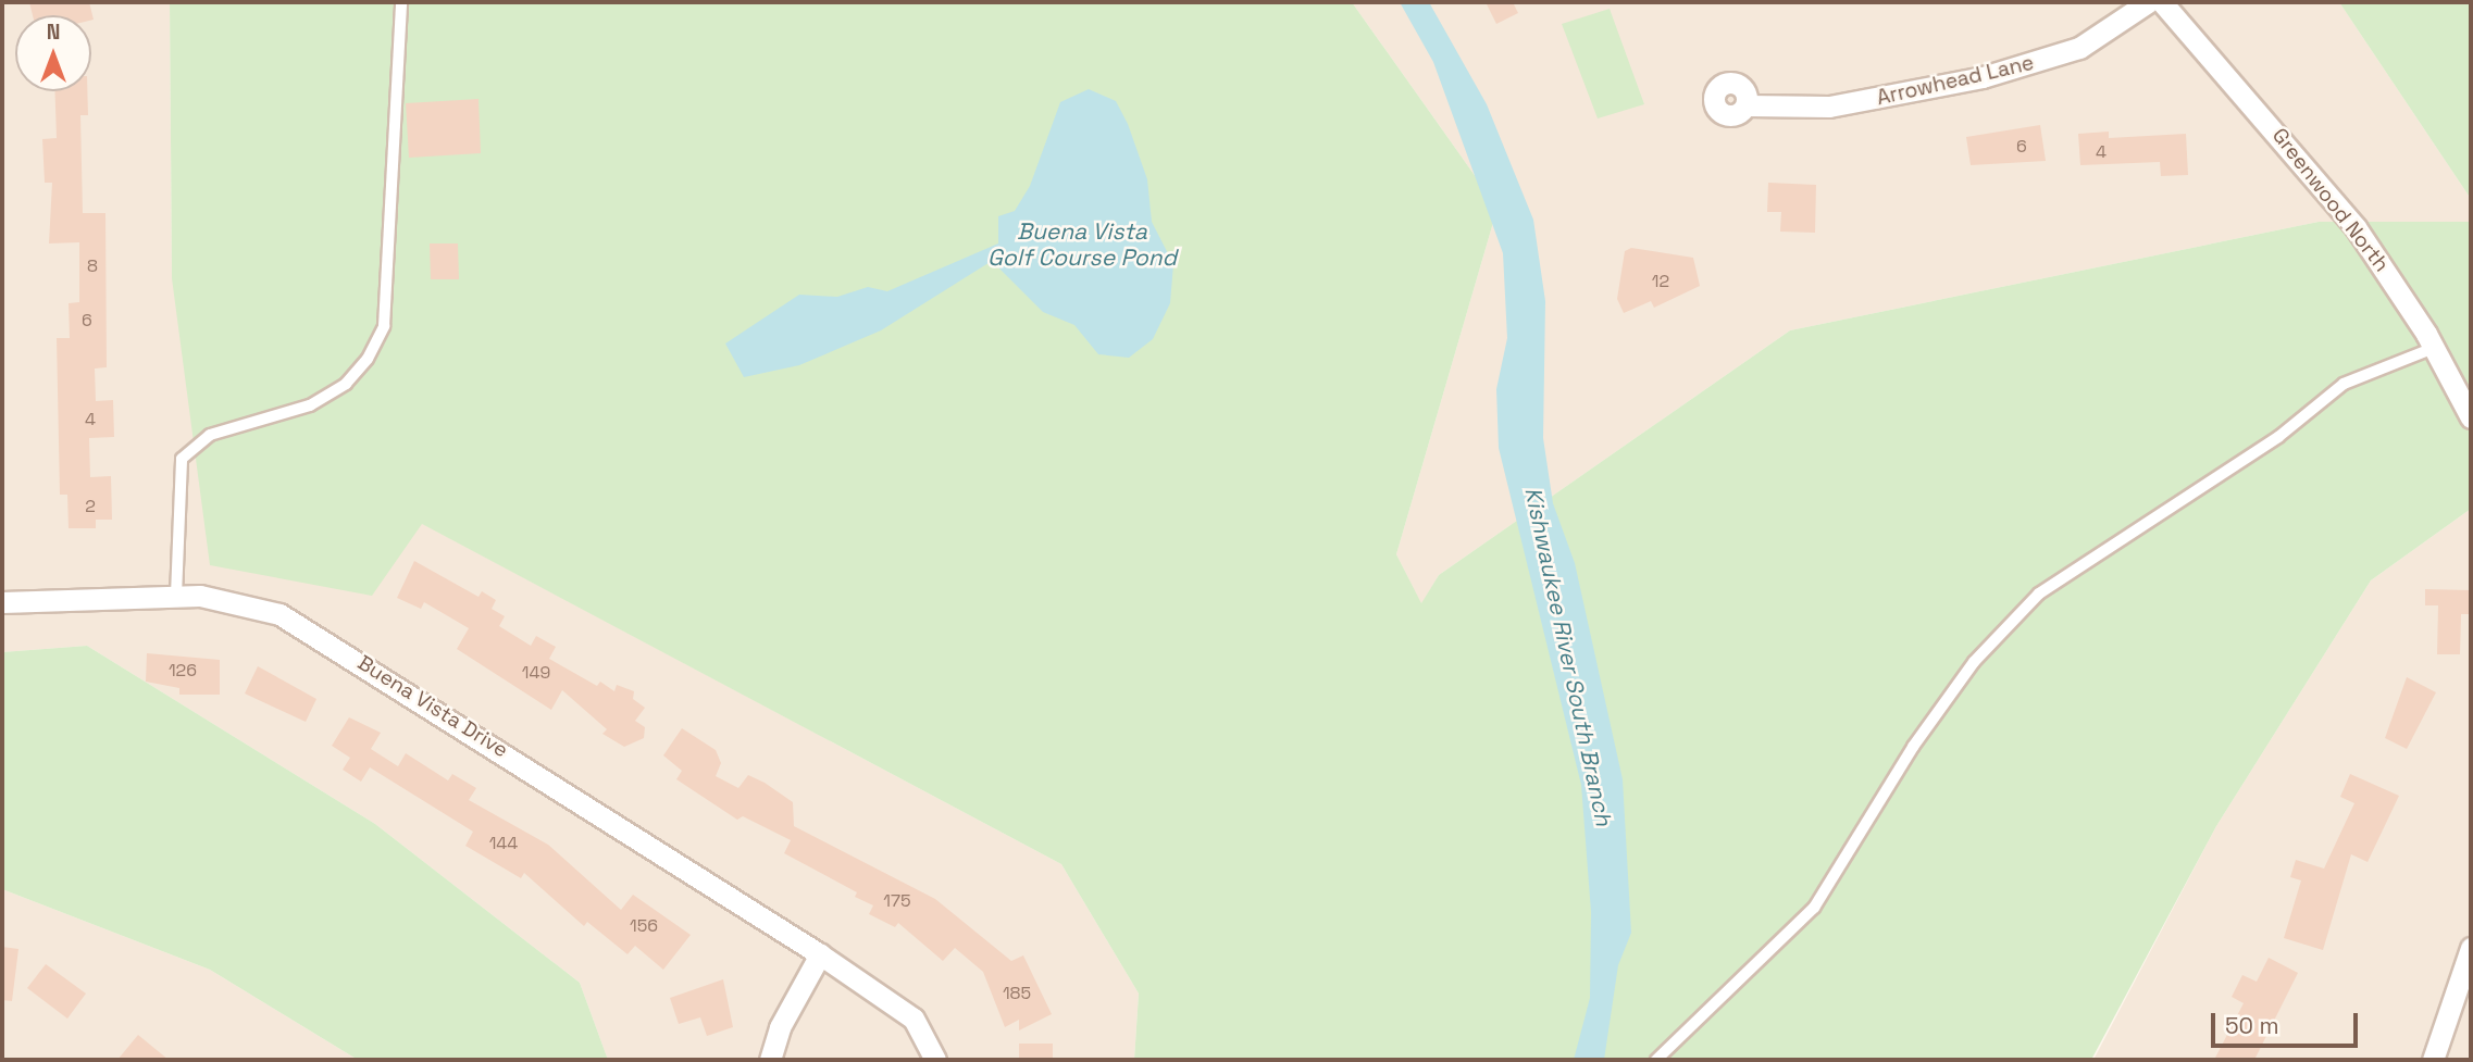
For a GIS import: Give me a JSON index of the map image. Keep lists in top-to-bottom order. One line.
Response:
{"streets":{"street":["Arrowhead Lane","Greenwood North","Buena Vista Drive"]},"water":["Buena Vista Golf Course Pond","Kishwaukee River South Branch"],"house_numbers":["6","4","8","12","6","4","2","126","149","144","175","156","185"],"scale_bar":"50 m","north":"top"}
